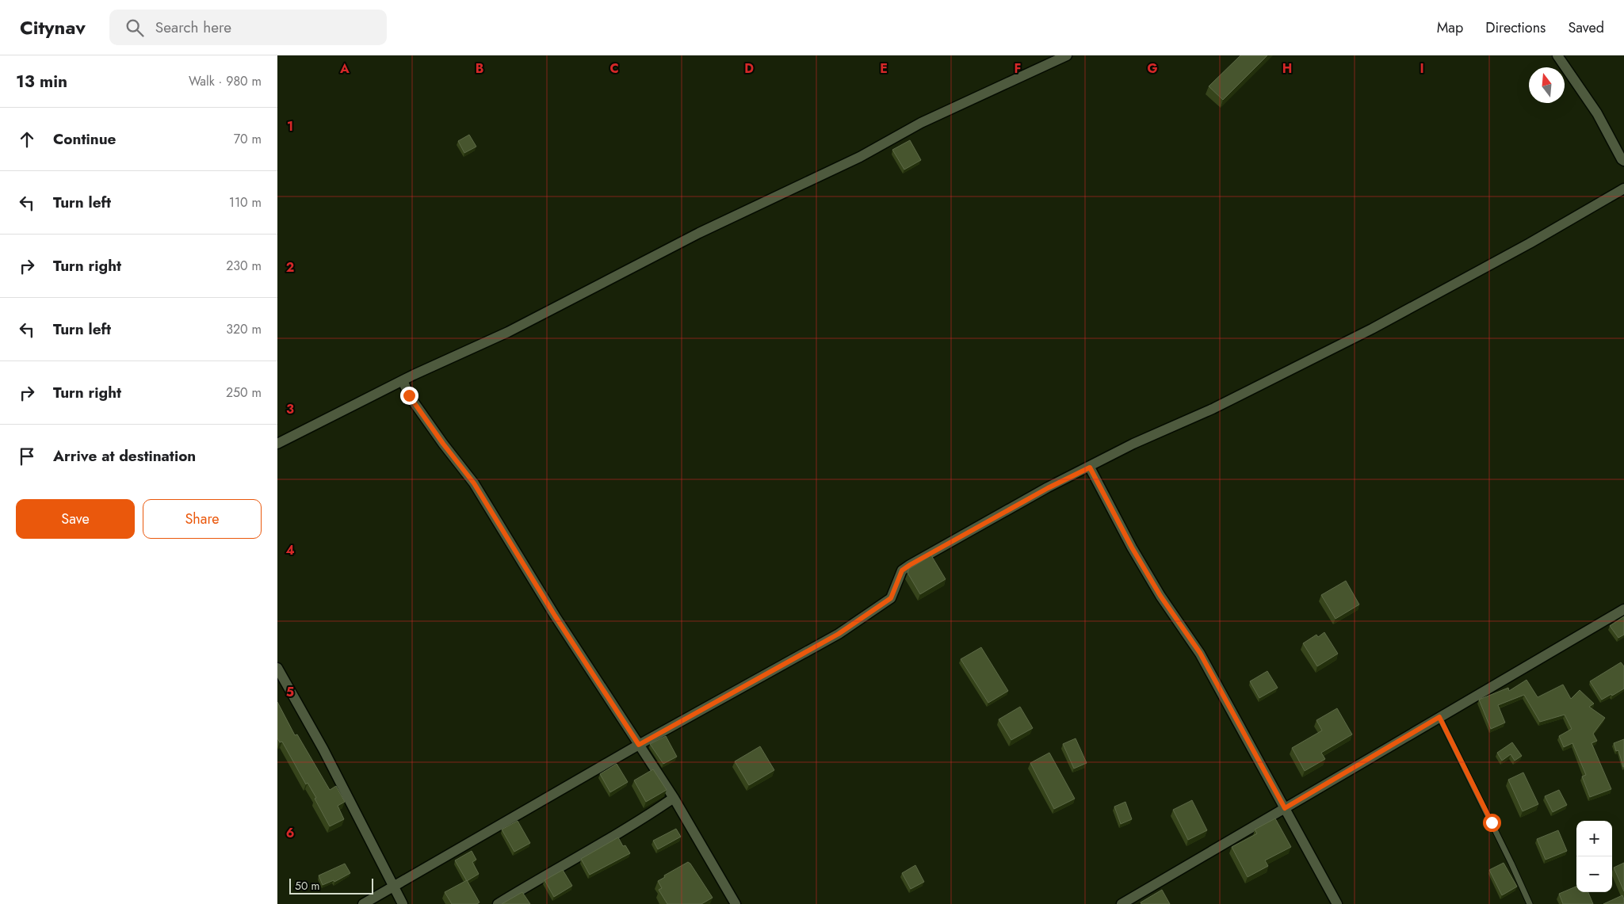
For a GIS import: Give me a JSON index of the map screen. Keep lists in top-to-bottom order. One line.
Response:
{"scale_bar":"50 m","north":"top","page":{"header":"Citynav","search":"Search here","nav":["Map","Directions","Saved"],"heading":["13 min","Walk · 980 m"],"list":[["Continue","70 m"],["Turn left","110 m"],["Turn right","230 m"],["Turn left","320 m"],["Turn right","250 m"],"Arrive at destination"],"buttons":["Save","Share"],"map_buttons":["+","−"],"scale":"50 m"},"grid":{"columns":["A","B","C","D","E","F","G","H","I"],"rows":["1","2","3","4","5","6"]}}
